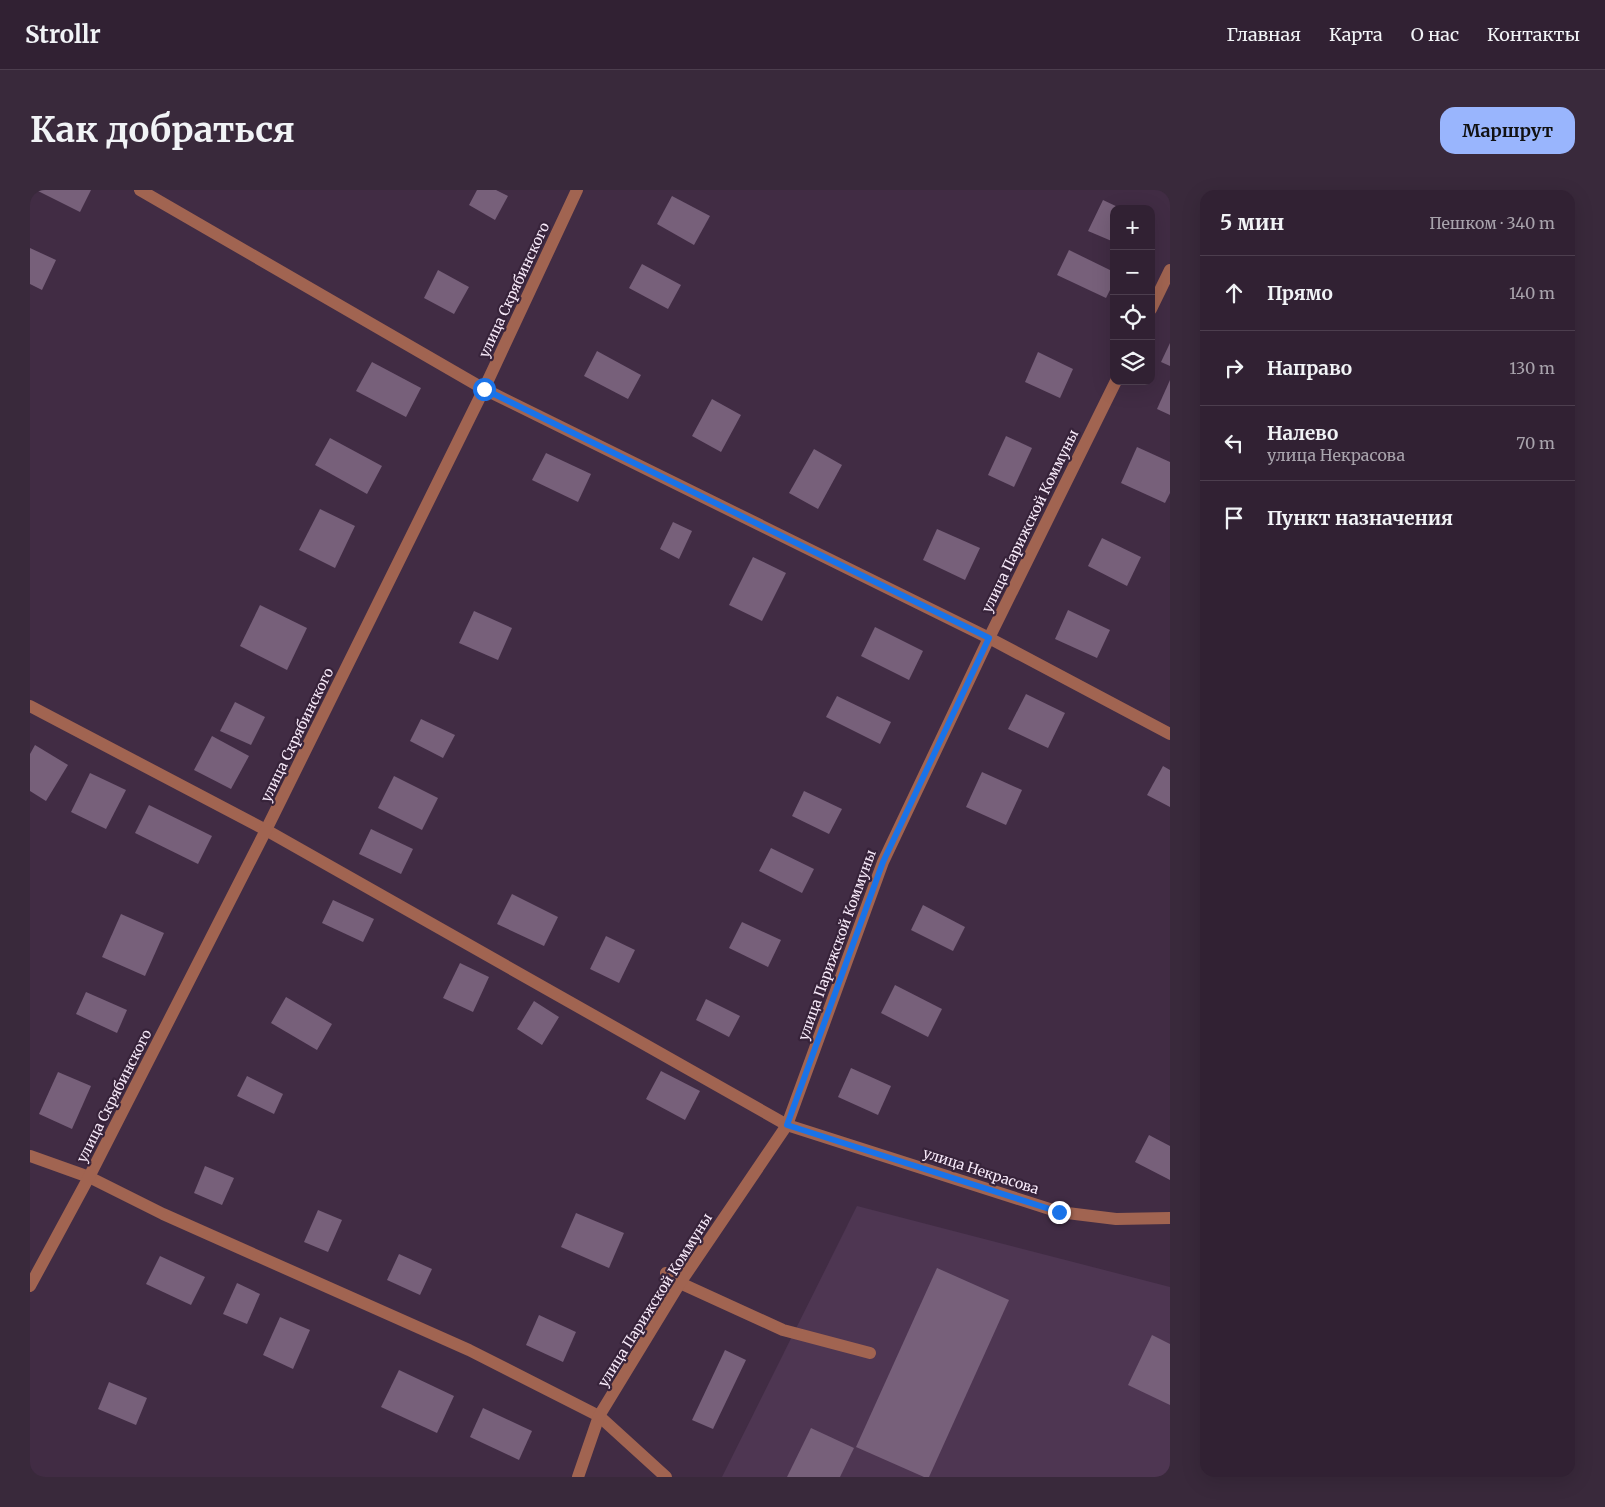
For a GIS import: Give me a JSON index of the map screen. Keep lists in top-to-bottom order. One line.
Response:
{"streets":{"street":["улица Скрябинского","улица Парижской Коммуны","улица Некрасова"]},"crossings":[["улица Скрябинского","улица Некрасова"],["улица Парижской Коммуны","улица Некрасова"]],"page":{"header":"Strollr","nav":["Главная","Карта","О нас","Контакты"],"buttons":"Маршрут","title":"Как добраться","heading":["5 мин","Пешком · 340 m"],"map_buttons":["+","−"],"list":[["Прямо","140 m"],["Направо","130 m"],["Налево","улица Некрасова","70 m"],"Пункт назначения"]}}
